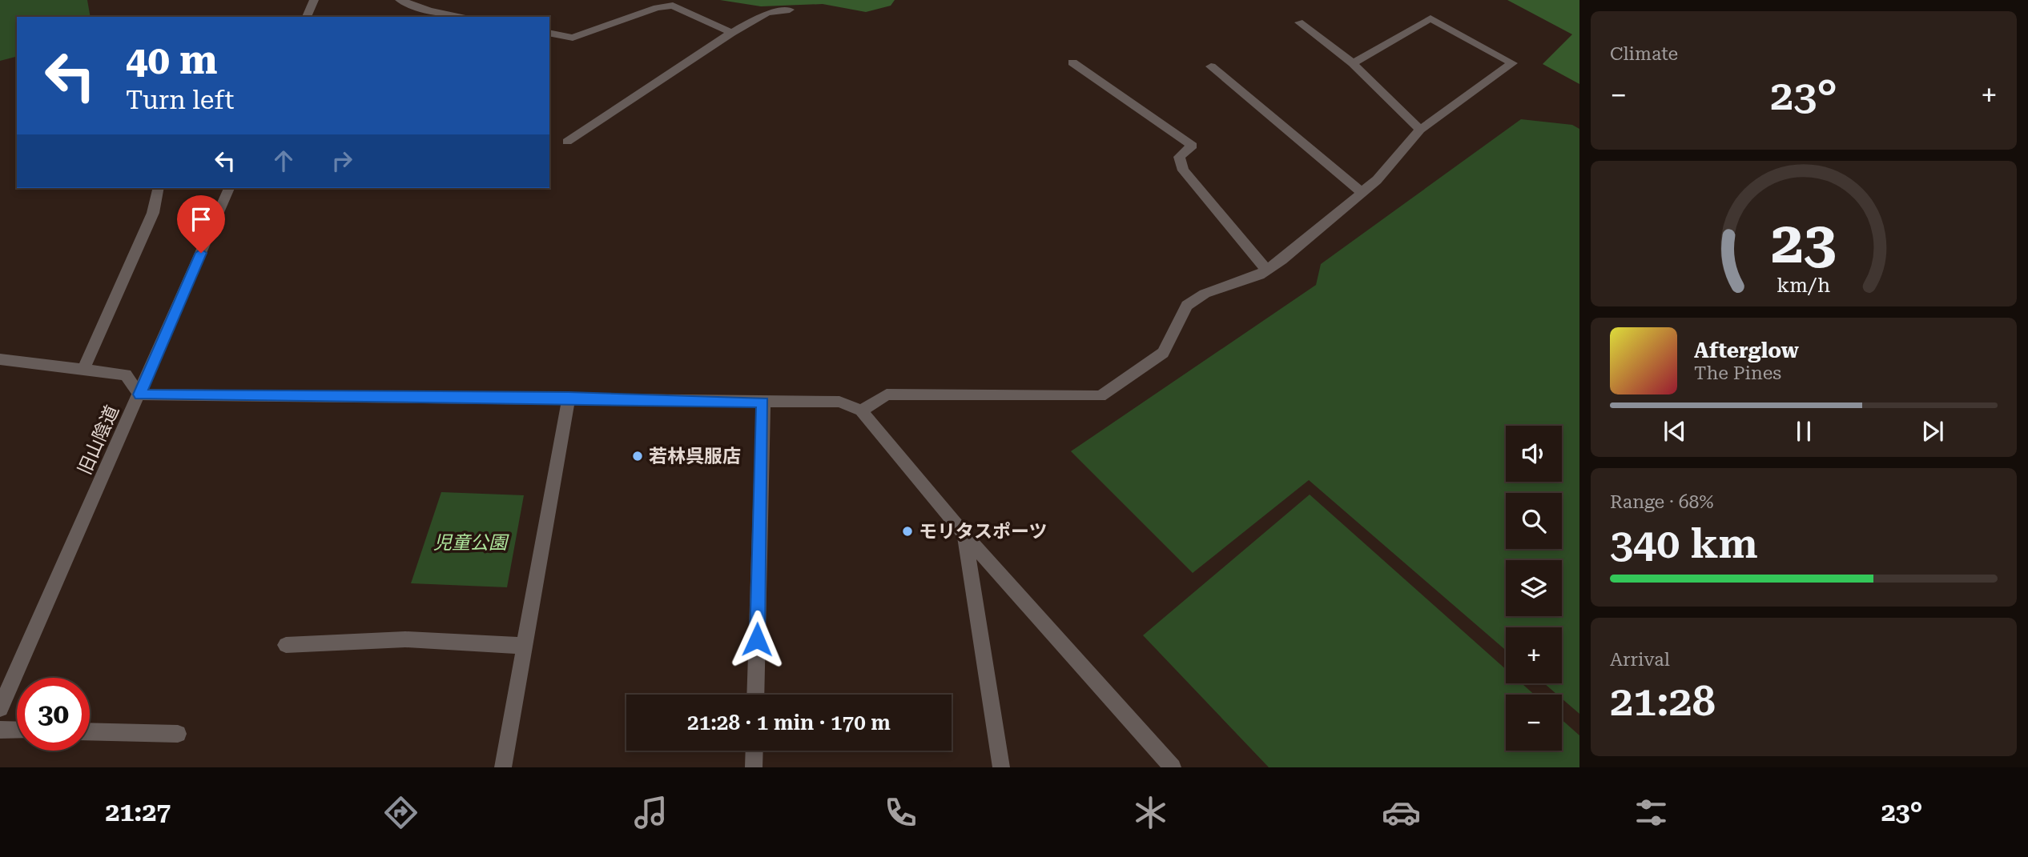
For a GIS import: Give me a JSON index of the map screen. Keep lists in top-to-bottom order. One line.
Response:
{"streets":{"street":["旧山陰道"]},"parks":["児童公園"],"places":["若林呉服店","モリタスポーツ"],"page":{"tile":["Climate",["Range · 68%","340 km"],["Arrival","21:28"]],"turn":["40 m","Turn left"],"heat":["−","23°","+"],"song":["Afterglow","The Pines"],"map_buttons":["+","−"],"limit":"30","trip":"21:28 · 1 min · 170 m","tabs":["21:27","23°"],"gauge":["23","km/h"]}}
